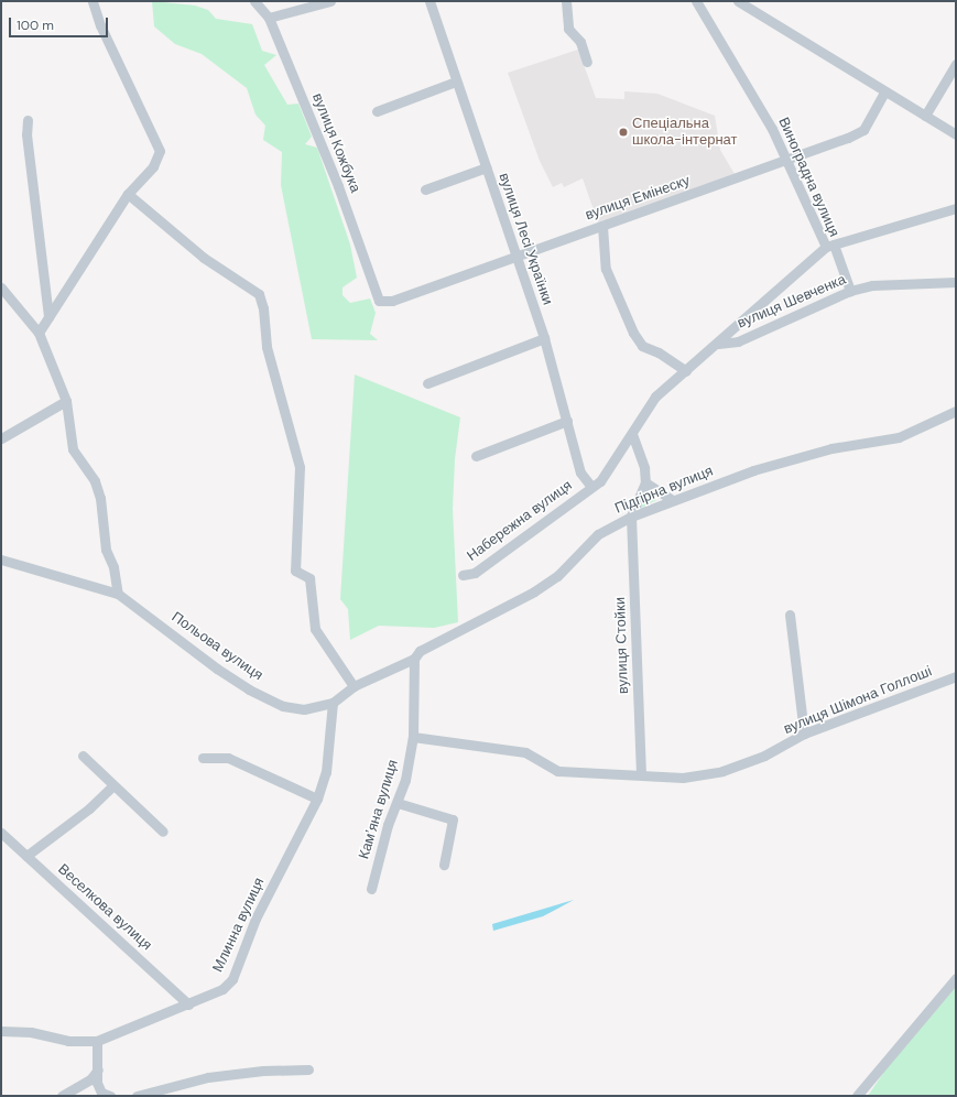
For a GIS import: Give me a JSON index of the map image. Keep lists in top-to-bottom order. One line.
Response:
{"streets":{"street":["вулиця Кожбука","Виноградна вулиця","вулиця Емінеску","вулиця Лесі Українки","вулиця Шевченка","Підгірна вулиця","Набережна вулиця","вулиця Стойки","Польова вулиця","вулиця Шімона Голлоші","Камʼяна вулиця","Веселкова вулиця","Млинна вулиця"]},"crossings":[["вулиця Кожбука","вулиця Емінеску"],["Виноградна вулиця","вулиця Емінеску"],["Виноградна вулиця","вулиця Лесі Українки"],["Виноградна вулиця","вулиця Шевченка"],["Виноградна вулиця","Набережна вулиця"],["вулиця Емінеску","вулиця Лесі Українки"],["вулиця Лесі Українки","Набережна вулиця"],["Підгірна вулиця","вулиця Стойки"],["Підгірна вулиця","Польова вулиця"],["Підгірна вулиця","Камʼяна вулиця"],["вулиця Стойки","вулиця Шімона Голлоші"],["Польова вулиця","Камʼяна вулиця"],["Польова вулиця","Млинна вулиця"],["вулиця Шімона Голлоші","Камʼяна вулиця"],["Веселкова вулиця","Млинна вулиця"]],"places":["Спеціальна школа-інтернат"],"scale_bar":"100 m"}
